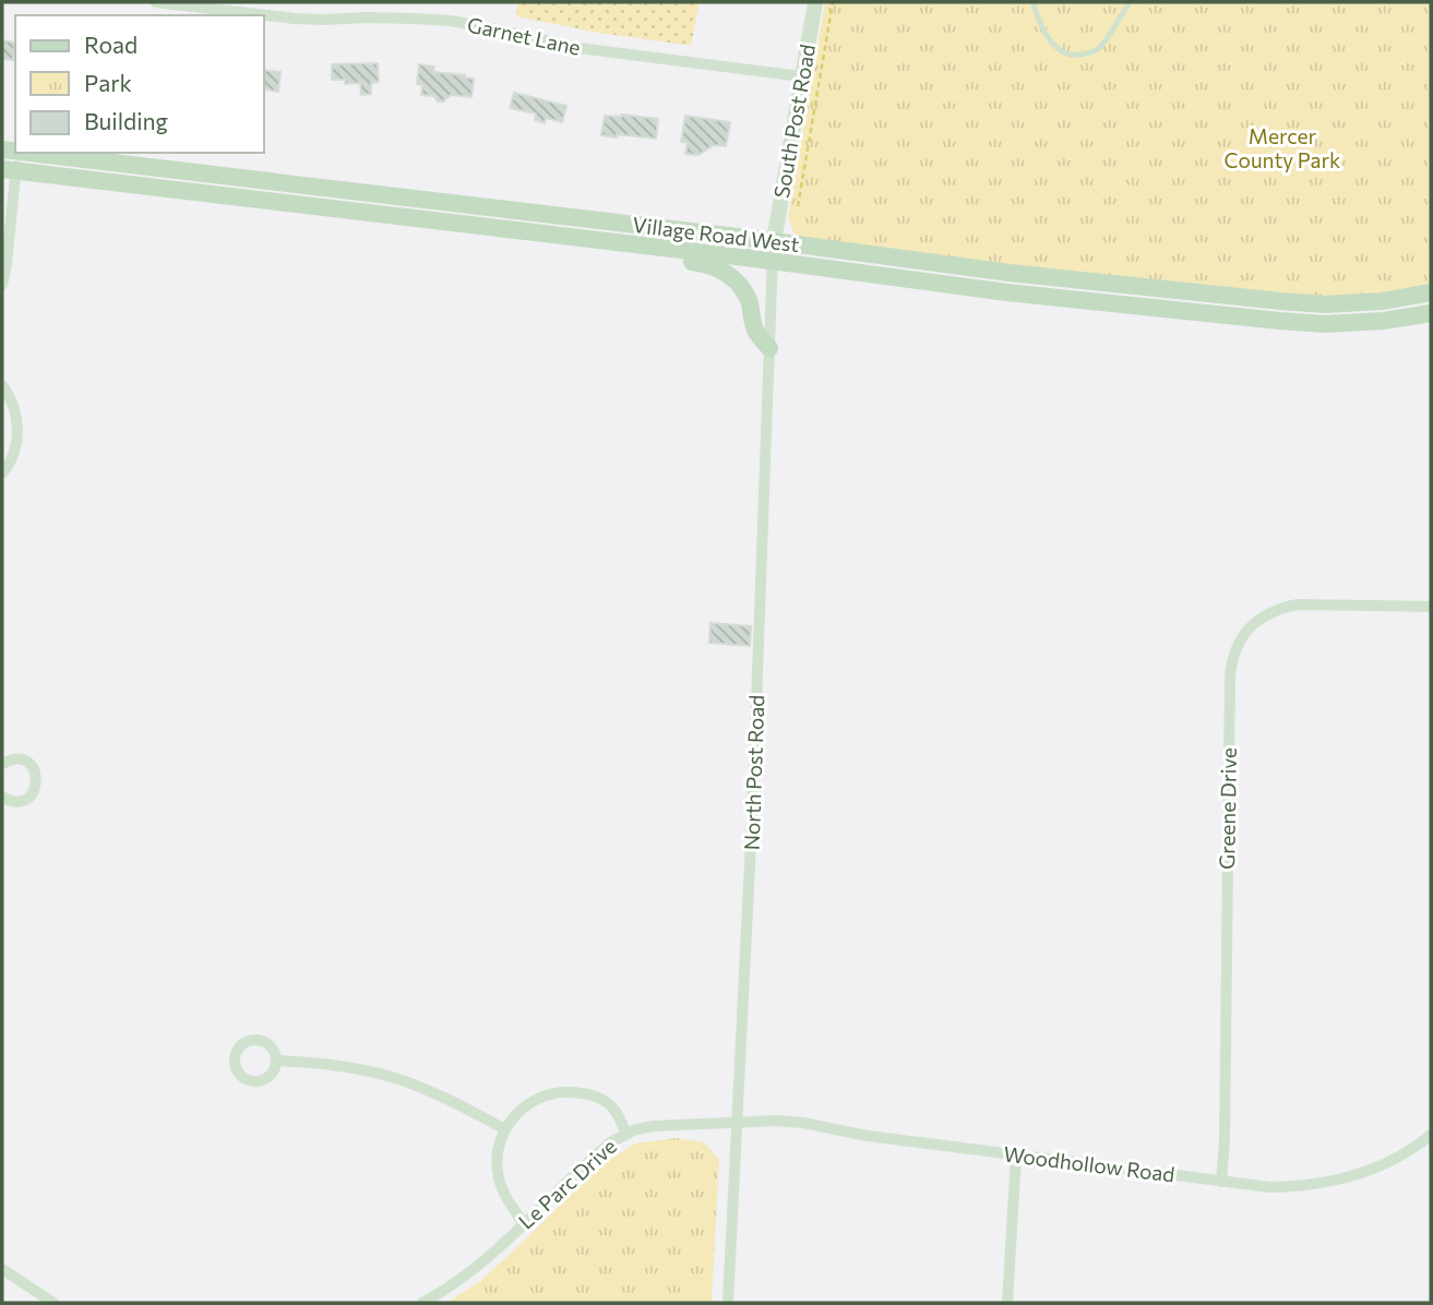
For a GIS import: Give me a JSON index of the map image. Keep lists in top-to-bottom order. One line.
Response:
{"streets":{"main road":["Village Road West"],"street":["Garnet Lane","South Post Road","North Post Road","Greene Drive","Woodhollow Road","Le Parc Drive"]},"crossings":[["Garnet Lane","South Post Road"],["South Post Road","Village Road West"],["South Post Road","North Post Road"],["Village Road West","North Post Road"],["North Post Road","Woodhollow Road"],["North Post Road","Le Parc Drive"],["Greene Drive","Woodhollow Road"],["Woodhollow Road","Le Parc Drive"]],"parks":["Mercer County Park"],"legend":["Road","Park","Building"]}
